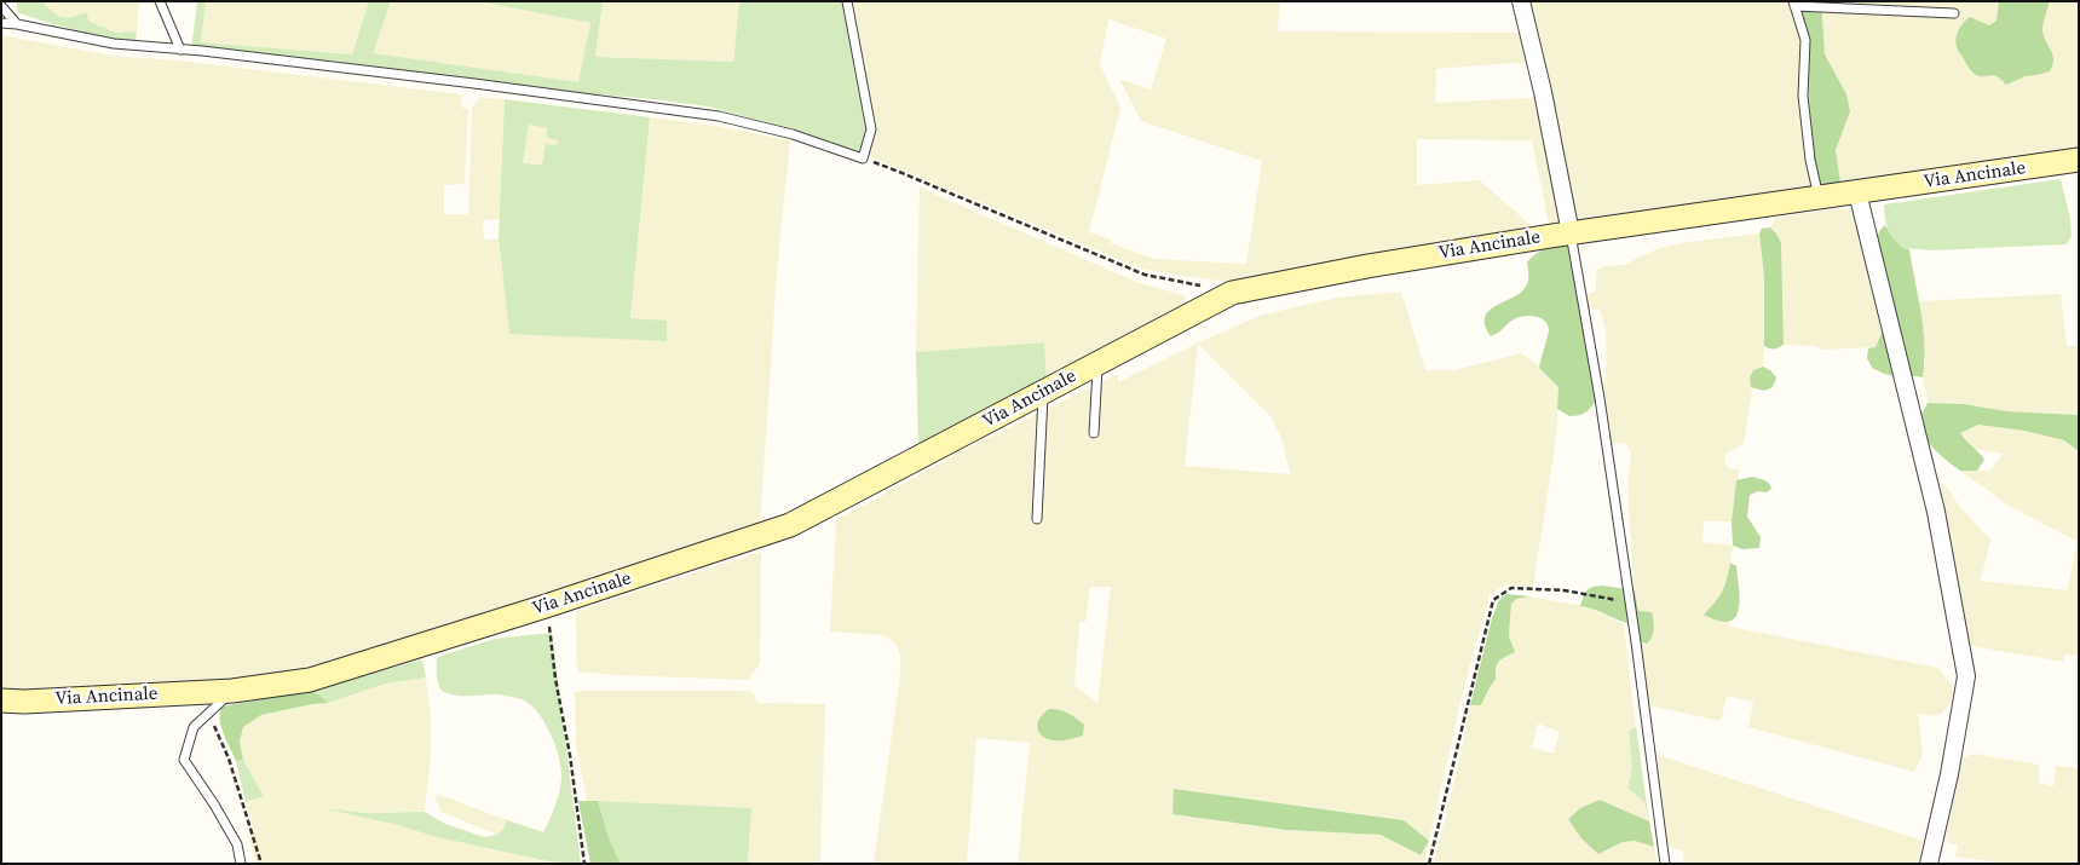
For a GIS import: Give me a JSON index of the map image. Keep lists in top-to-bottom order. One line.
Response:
{"streets":{"main road":["Via Ancinale"]}}
